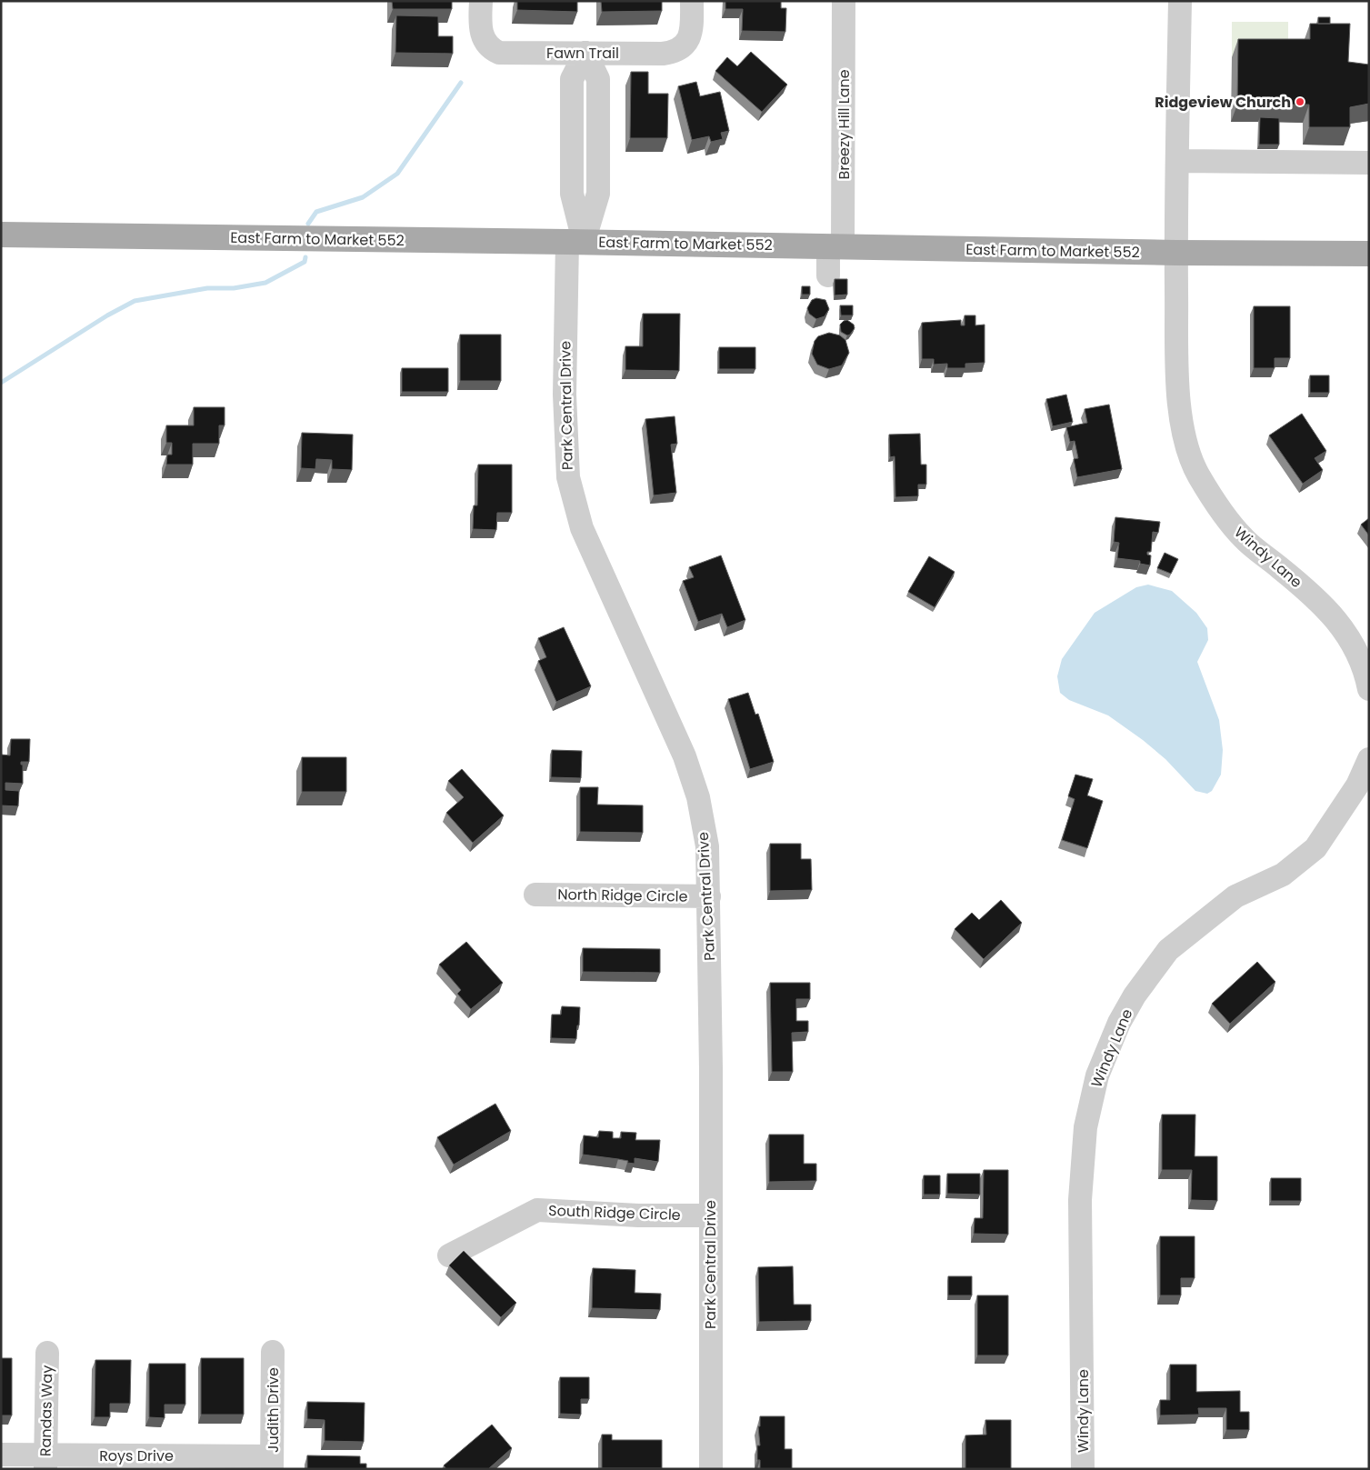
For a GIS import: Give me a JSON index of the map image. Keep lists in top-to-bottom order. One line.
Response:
{"streets":{"main road":["East Farm to Market 552"],"street":["Fawn Trail","Breezy Hill Lane","Park Central Drive","Windy Lane","North Ridge Circle","South Ridge Circle","Judith Drive","Randas Way","Roys Drive"]},"crossings":[["Fawn Trail","Park Central Drive"],["Breezy Hill Lane","East Farm to Market 552"],["East Farm to Market 552","Park Central Drive"],["East Farm to Market 552","Windy Lane"],["Park Central Drive","North Ridge Circle"],["Park Central Drive","South Ridge Circle"],["Judith Drive","Roys Drive"],["Randas Way","Roys Drive"]],"places":["Ridgeview Church"]}
